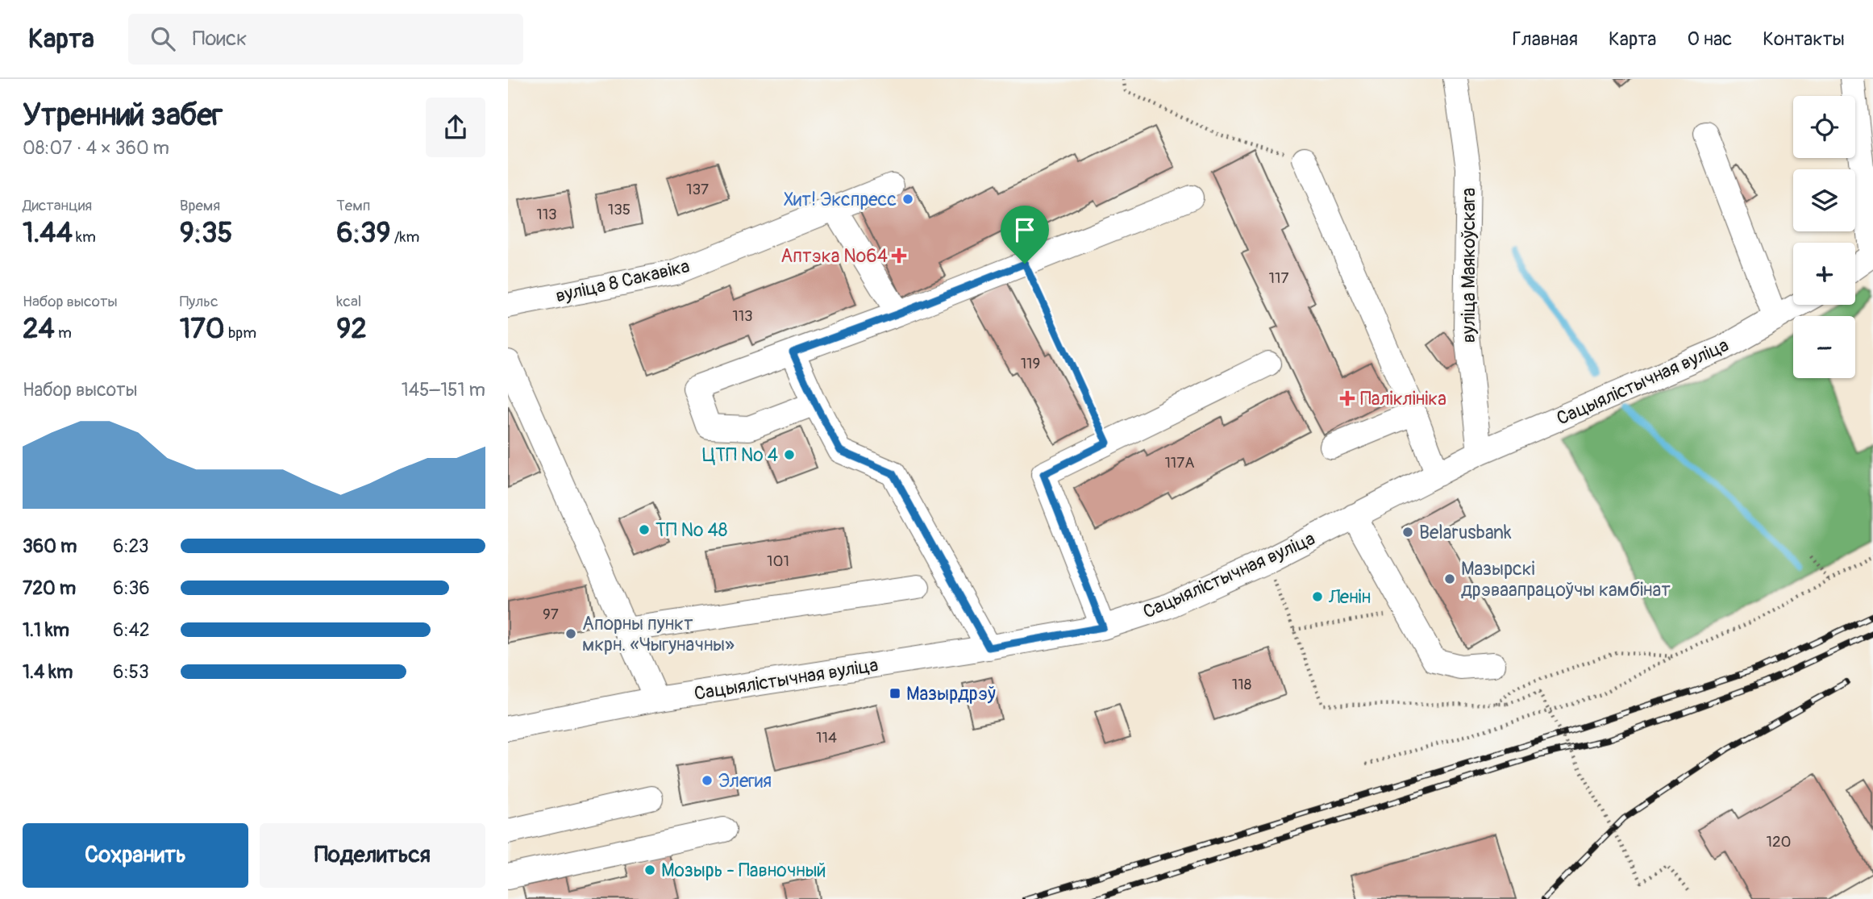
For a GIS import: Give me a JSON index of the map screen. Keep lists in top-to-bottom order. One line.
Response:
{"streets":{"street":["вуліца Маякоўскага","вуліца 8 Сакавіка","Сацыялістычная вуліца"]},"crossings":[["вуліца Маякоўскага","Сацыялістычная вуліца"]],"places":{"other":["Хит! Экспресс","ЦТП № 4","ТП № 48","Belarusbank","Мазырскі дрэваапрацоўчы камбінат","Ленін","Апорны пункт мкрн. «Чыгуначны»","Элегия","Мозырь - Павночный"],"health":["Аптэка №64","Паліклініка"],"transit":["Мазырдрэў"]},"house_numbers":["137","135","113","117","113","119","117А","101","97","118","114","120"],"page":{"header":"Карта","search":"Поиск","nav":["Главная","Карта","О нас","Контакты"],"heading":["Утренний забег","08:07 · 4 × 360 m"],"map_buttons":["+","−"],"stats":[["Дистанция","1.44 km"],["Время","9:35"],["Темп","6:39 /km"],["Набор высоты","24 m"],["Пульс","170 bpm"],["kcal","92"]],"chart":["Набор высоты","145–151 m"],"list":[{"name":"360 m","note":"6:23"},{"name":"720 m","note":"6:36"},{"name":"1.1 km","note":"6:42"},{"name":"1.4 km","note":"6:53"}],"buttons":["Сохранить","Поделиться"]}}
